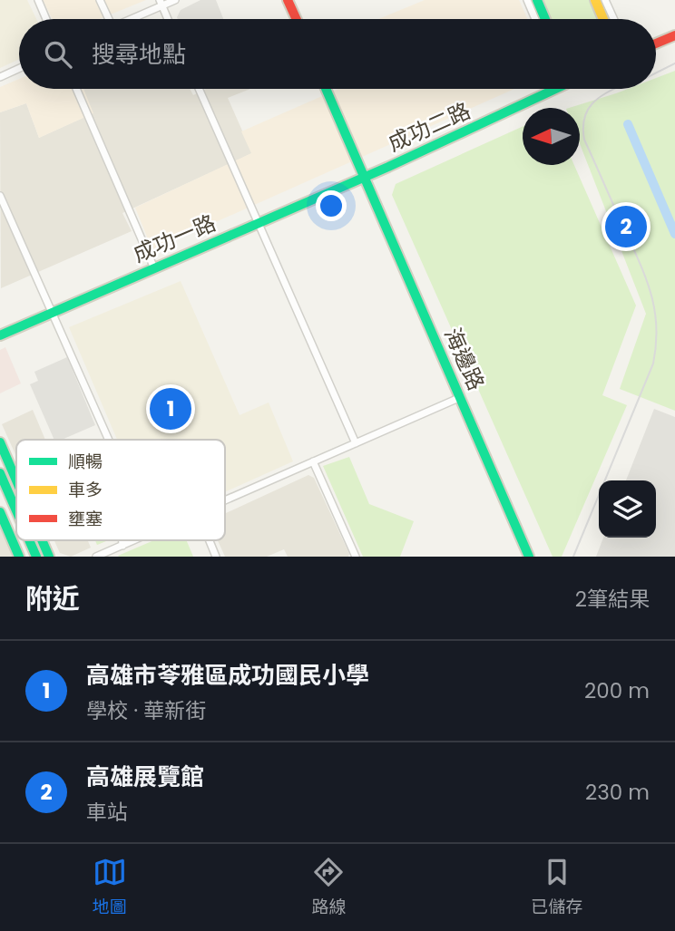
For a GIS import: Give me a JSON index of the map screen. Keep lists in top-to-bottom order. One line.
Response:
{"streets":{"street":["成功二路","成功一路","海邊路"]},"crossings":[["成功二路","成功一路"],["成功二路","海邊路"],["成功一路","海邊路"]],"legend":["順暢","車多","壅塞"],"north":"left","page":{"search":"搜尋地點","pins":["2","1"],"heading":["附近","2筆結果"],"list":[{"mark":"1","name":"高雄市苓雅區成功國民小學","note":"學校 · 華新街","value":"200 m"},{"mark":"2","name":"高雄展覽館","note":"車站","value":"230 m"}],"nav":["地圖","路線","已儲存"]}}
